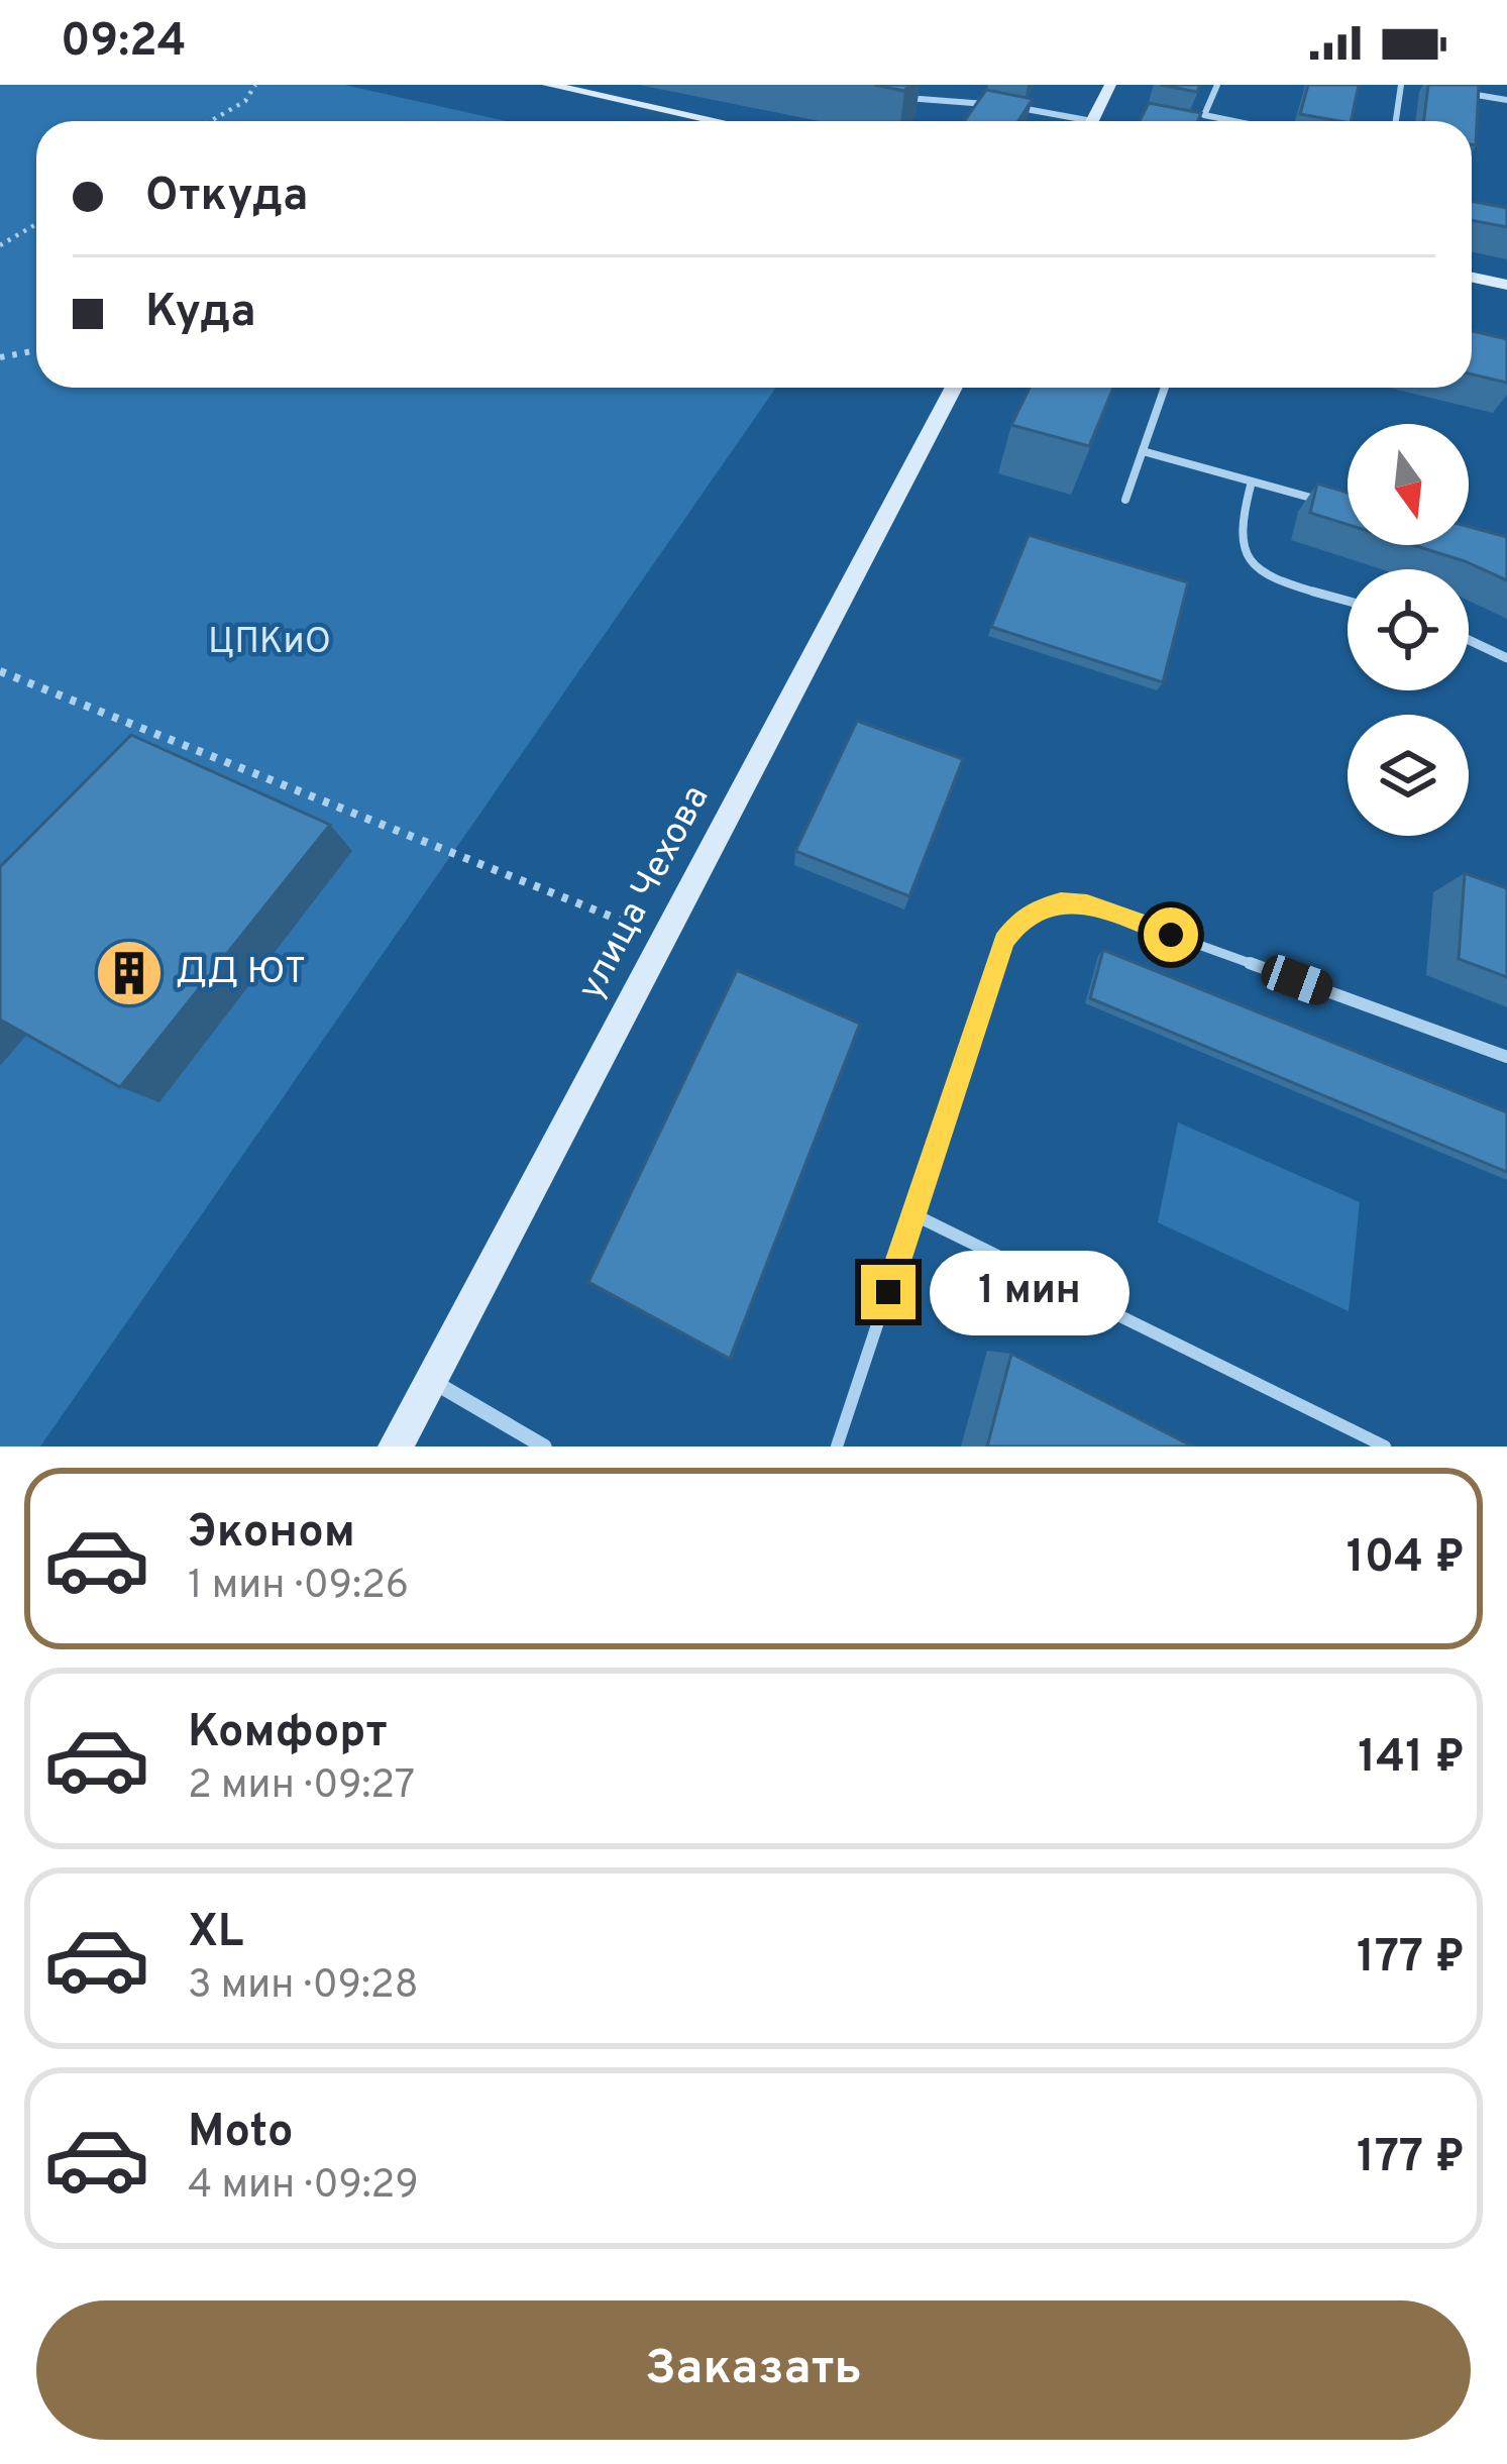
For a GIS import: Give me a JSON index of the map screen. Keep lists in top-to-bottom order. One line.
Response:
{"streets":{"street":["улица Чехова"]},"parks":["ЦПКиО"],"places":{"building":["ДД ЮТ"]},"north":"bottom","page":{"status":"09:24","banner":["Откуда","Куда"],"bubble":"1 мин","list":[{"name":"Эконом","note":"1 мин · 09:26","value":"104 ₽"},{"name":"Комфорт","note":"2 мин · 09:27","value":"141 ₽"},{"name":"XL","note":"3 мин · 09:28","value":"177 ₽"},{"name":"Moto","note":"4 мин · 09:29","value":"177 ₽"}],"buttons":"Заказать"}}
